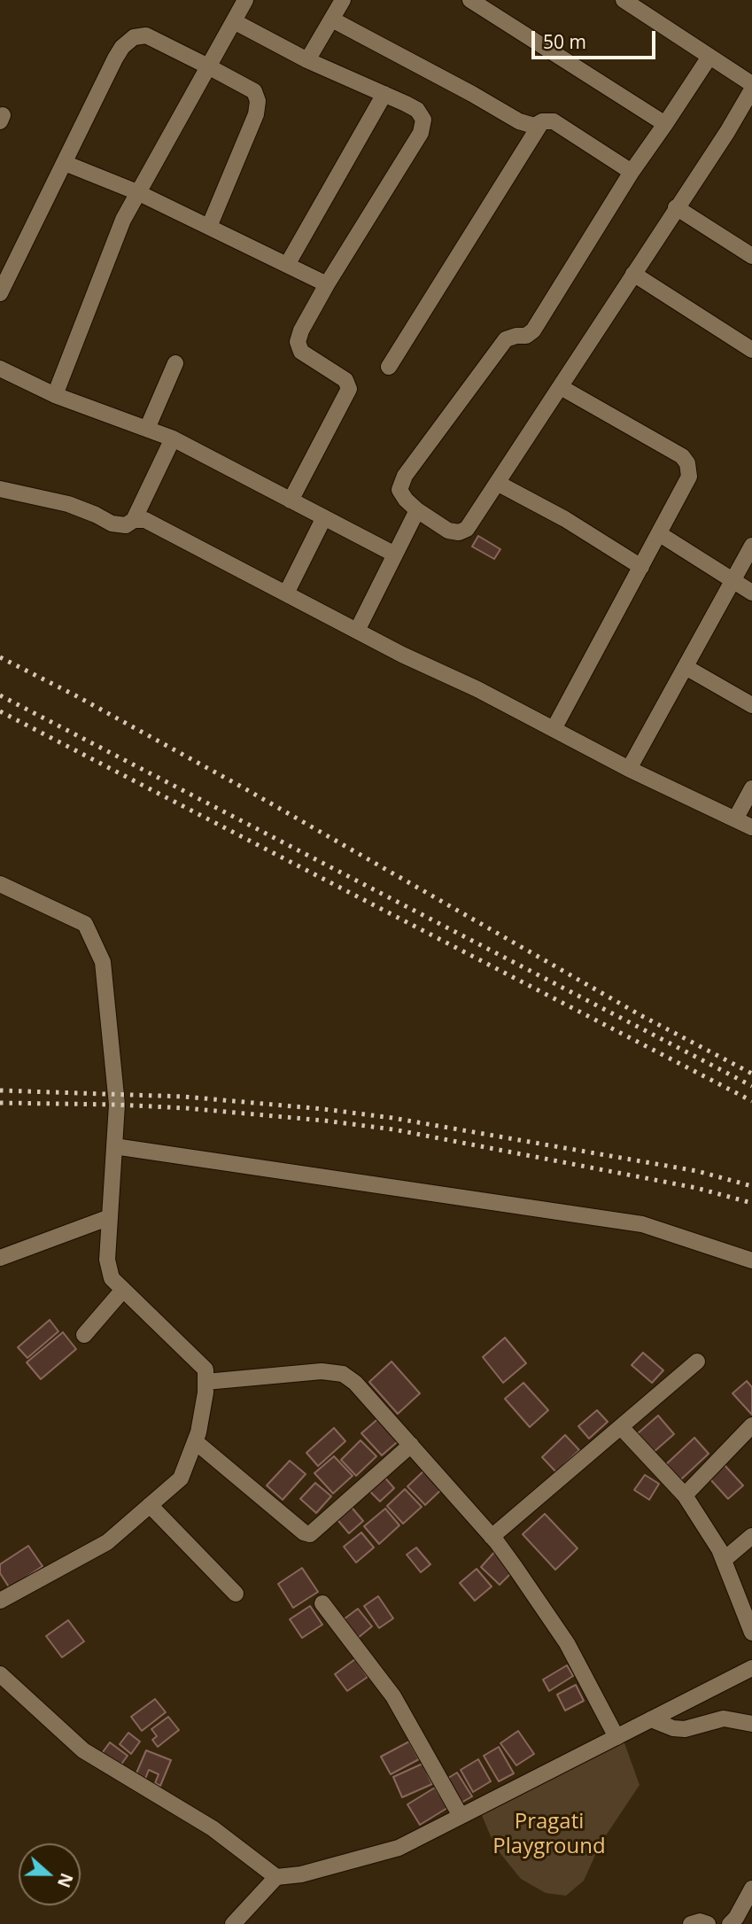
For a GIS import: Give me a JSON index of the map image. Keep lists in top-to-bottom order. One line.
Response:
{"parks":["Pragati Playground"],"scale_bar":"50 m","north":"right"}
